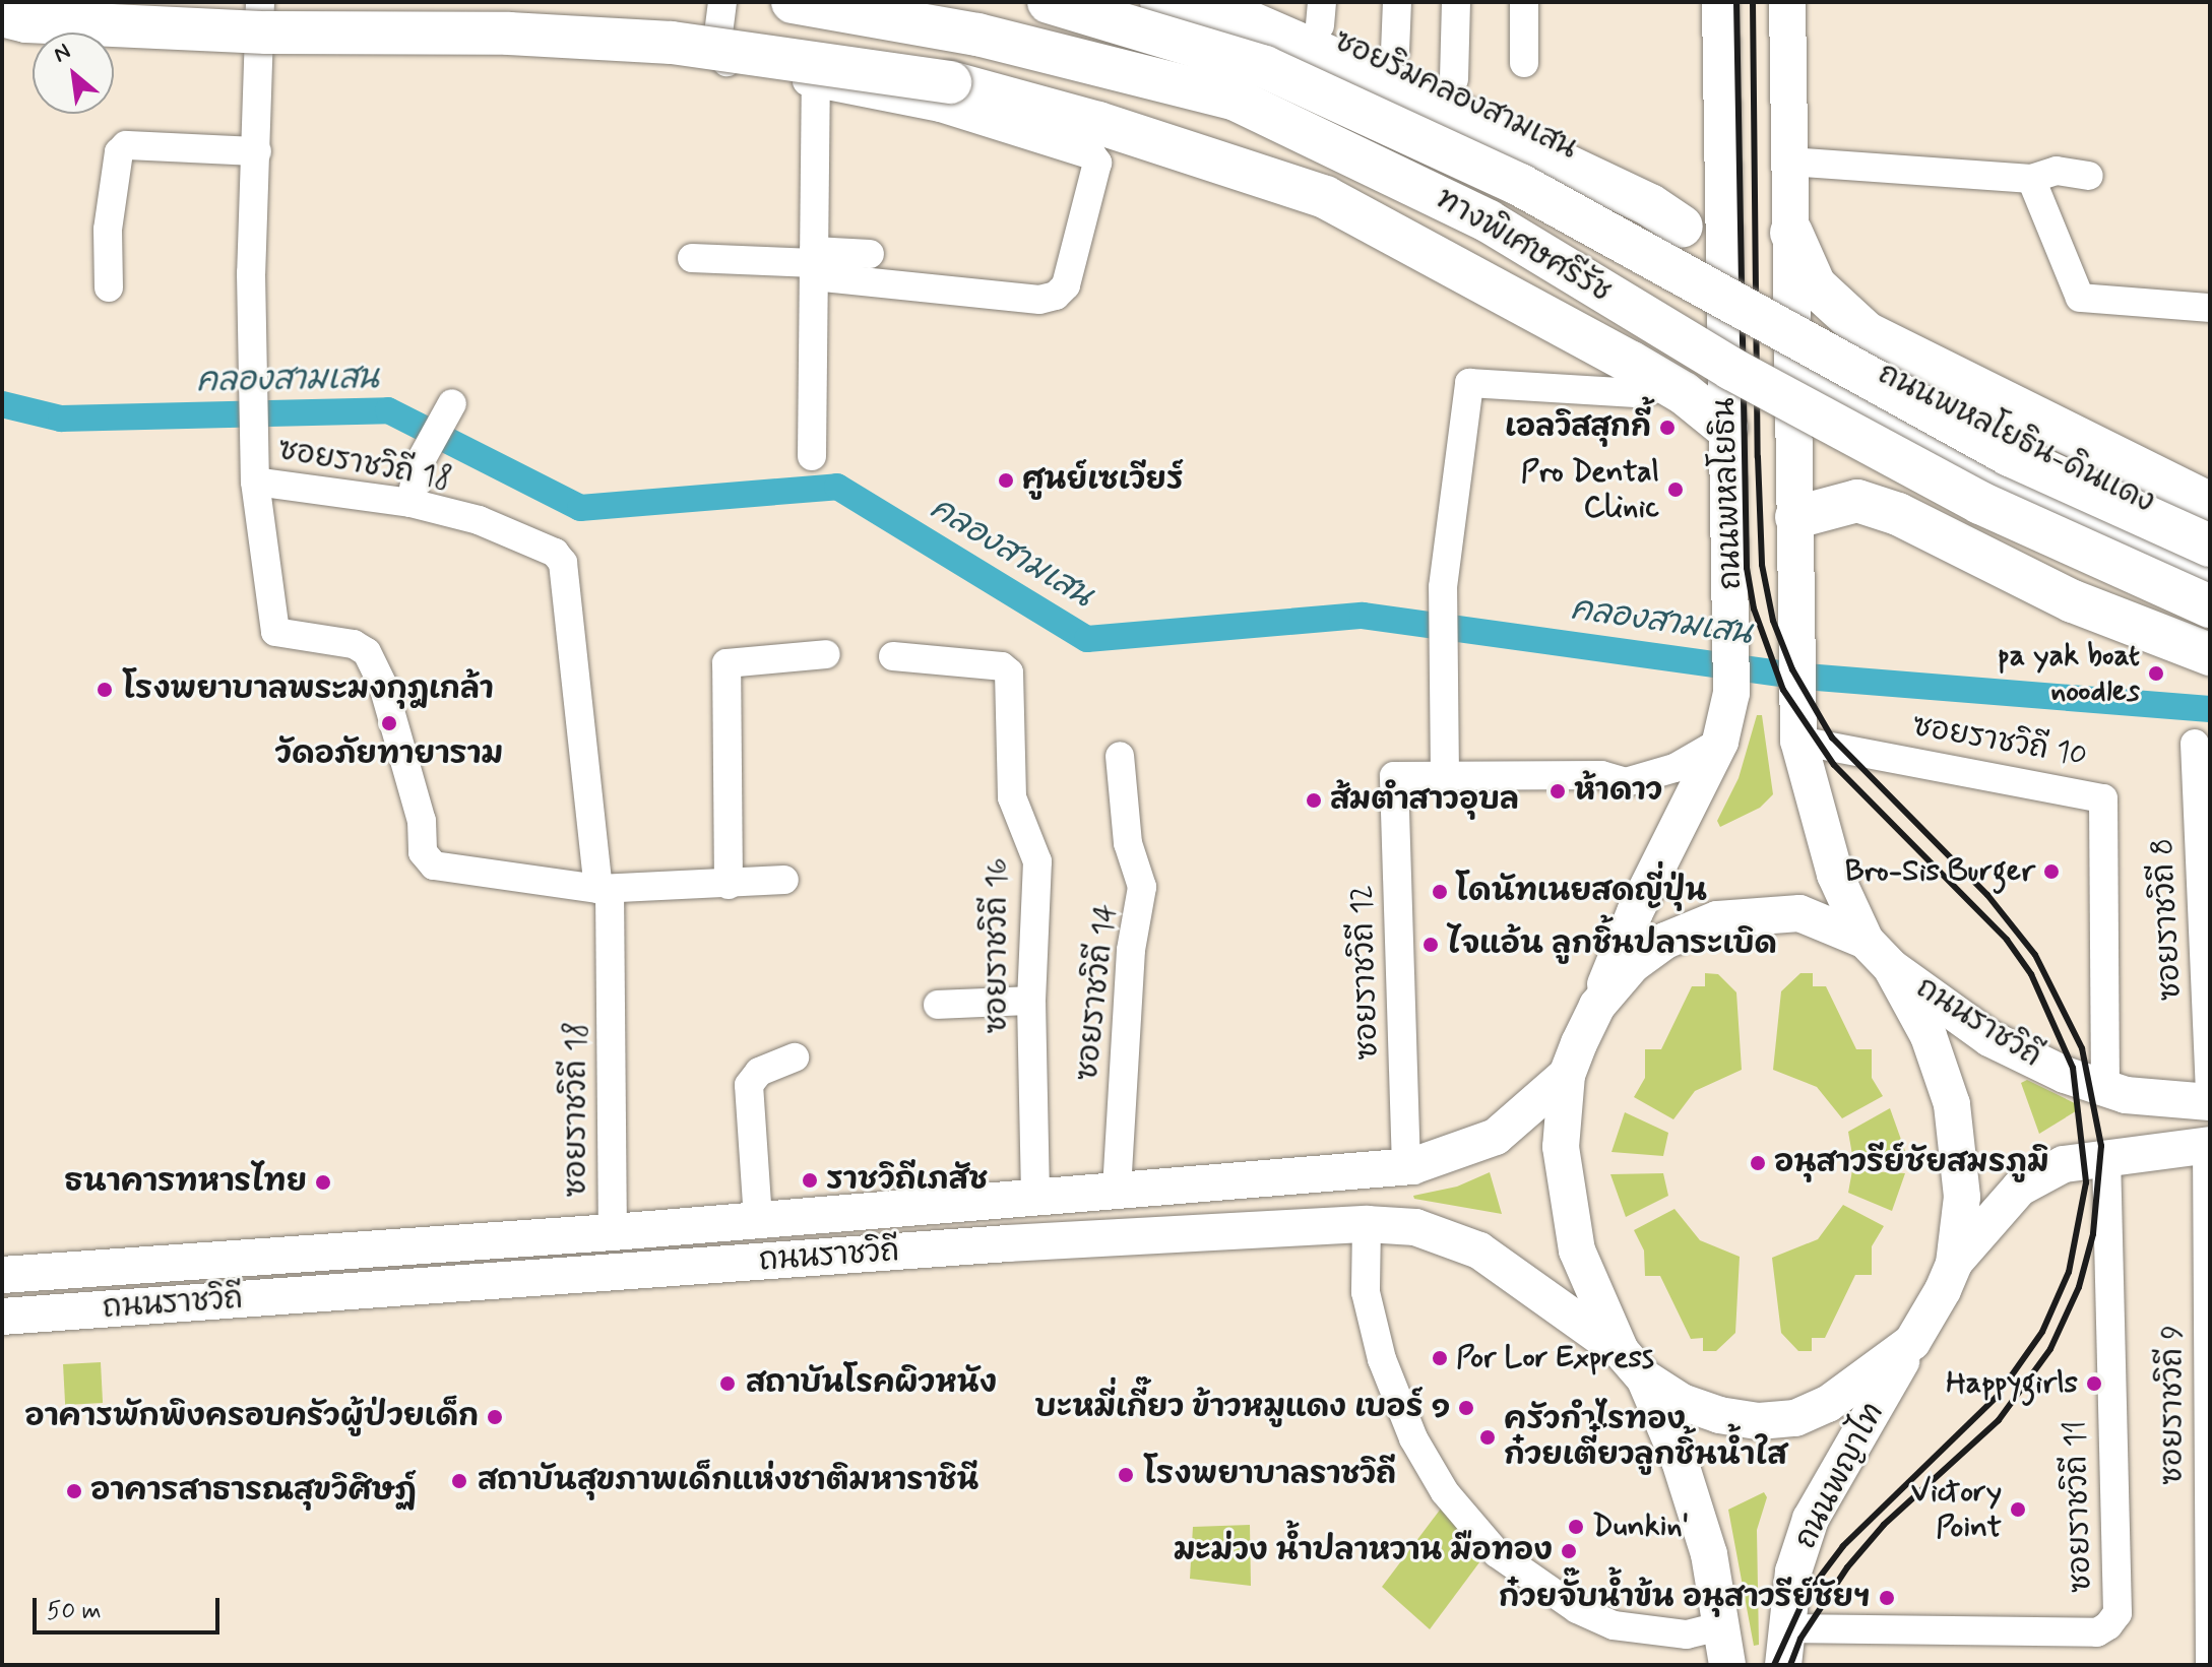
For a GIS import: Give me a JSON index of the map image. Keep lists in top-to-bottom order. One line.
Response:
{"streets":{"highway":["ทางพิเศษศรีรัช"],"main road":["ถนนพหลโยธิน","ถนนราชวิถี","ถนนพญาไท"],"street":["ซอยริมคลองสามเสน","ถนนพหลโยธิน-ดินแดง","ซอยราชวิถี 18","ซอยราชวิถี 10","ซอยราชวิถี 8","ซอยราชวิถี 16","ซอยราชวิถี 12","ซอยราชวิถี 14","ซอยราชวิถี 9","ซอยราชวิถี 11"]},"crossings":[["ซอยราชวิถี 18","ถนนราชวิถี"],["ซอยราชวิถี 16","ถนนราชวิถี"],["ซอยราชวิถี 12","ถนนราชวิถี"],["ซอยราชวิถี 14","ถนนราชวิถี"],["ถนนราชวิถี","ถนนพญาไท"],["ถนนพญาไท","ซอยราชวิถี 11"]],"water":["คลองสามเสน"],"places":["เอลวิสสุกกี้","ศูนย์เซเวียร์","Pro Dental Clinic","pa yak boat noodles","โรงพยาบาลพระมงกุฎเกล้า","วัดอภัยทายาราม","ห้าดาว","ส้มตำสาวอุบล","Bro-Sis Burger","โดนัทเนยสดญี่ปุ่น","ไจแอ้น ลูกชิ้นปลาระเบิด","อนุสาวรีย์ชัยสมรภูมิ","ราชวิถีเภสัช","ธนาคารทหารไทย","Por Lor Express","สถาบันโรคผิวหนัง","Happygirls","บะหมี่เกี๊ยว ข้าวหมูแดง เบอร์ ๑","อาคารพักพิงครอบครัวผู้ป่วยเด็ก","ครัวกำไรทอง ก๋วยเตี๋ยวลูกชิ้นน้ำใส","โรงพยาบาลราชวิถี","สถาบันสุขภาพเด็กแห่งชาติมหาราชินี","อาคารสาธารณสุขวิศิษฏ์","Victory Point","Dunkin'","มะม่วง น้ำปลาหวาน มือทอง","ก๋วยจั๊บน้ำข้น อนุสาวรีย์ชัยฯ"],"scale_bar":"50 m","north":"top left"}
